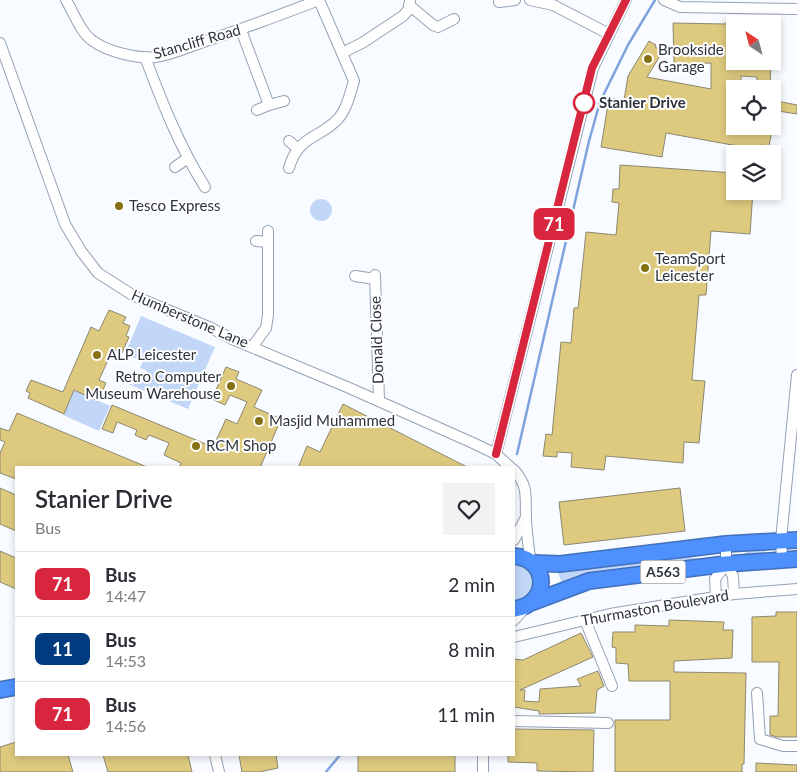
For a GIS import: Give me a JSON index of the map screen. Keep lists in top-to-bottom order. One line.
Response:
{"streets":{"highway":["A563"],"street":["Stancliff Road","Humberstone Lane","Donald Close","Thurmaston Boulevard"]},"crossings":[["Humberstone Lane","Donald Close"],["Humberstone Lane","A563"]],"places":["Brookside Garage","Stanier Drive","Tesco Express","TeamSport Leicester","ALP Leicester","Retro Computer Museum Warehouse","Masjid Muhammed","RCM Shop"],"lines":["bus line 71"],"north":"top left","page":{"on_map":"71","heading":["Stanier Drive","Bus"],"list":[{"mark":"71","name":"Bus","note":"14:47","value":"2 min"},{"mark":"11","name":"Bus","note":"14:53","value":"8 min"},{"mark":"71","name":"Bus","note":"14:56","value":"11 min"}]}}
